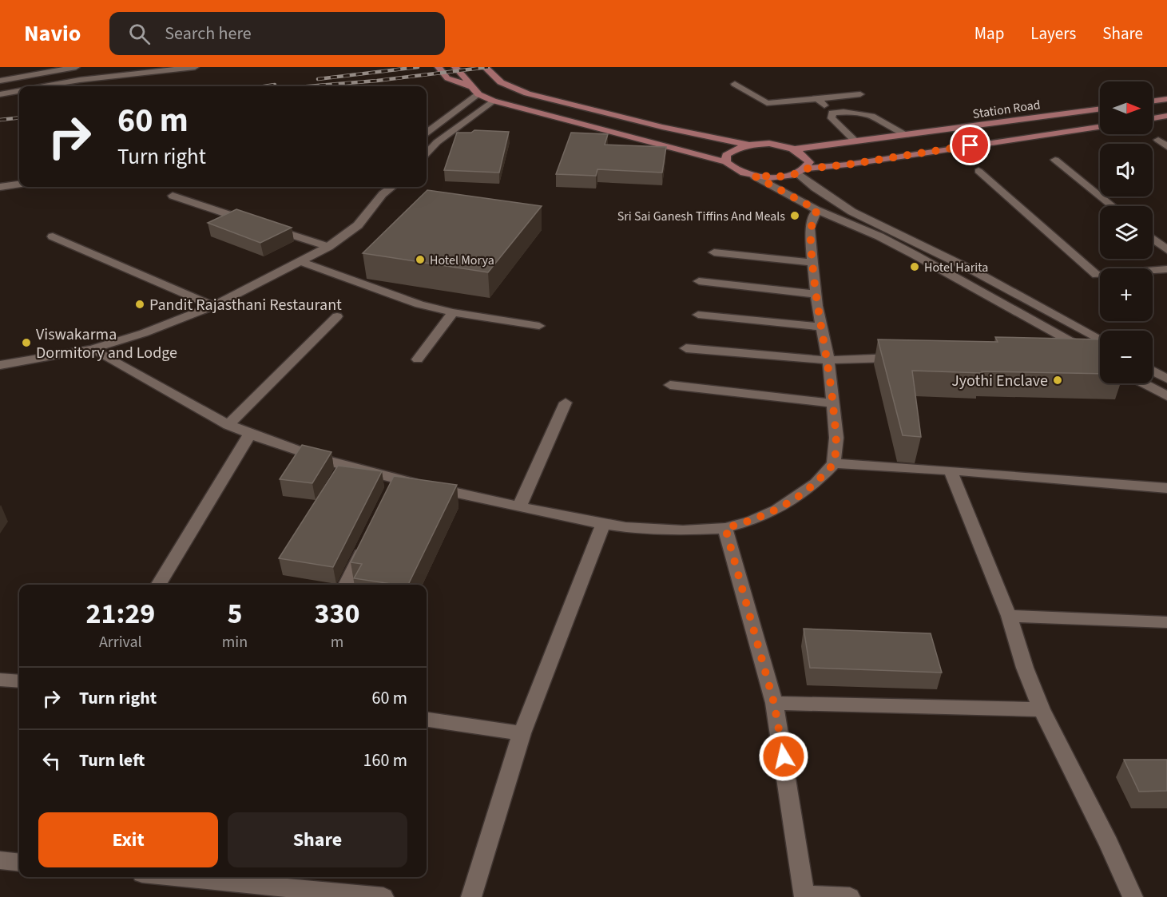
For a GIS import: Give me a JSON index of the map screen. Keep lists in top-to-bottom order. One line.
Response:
{"streets":{"main road":["Station Road"]},"places":["Sri Sai Ganesh Tiffins And Meals","Hotel Morya","Hotel Harita","Pandit Rajasthani Restaurant","Viswakarma Dormitory and Lodge","Jyothi Enclave"],"north":"right","page":{"header":"Navio","search":"Search here","nav":["Map","Layers","Share"],"map_buttons":["+","−"],"turn":["60 m","Turn right"],"eta":["21:29","Arrival","5","min","330","m"],"list":[{"name":"Turn right","value":"60 m"},{"name":"Turn left","value":"160 m"}],"buttons":["Exit","Share"]}}
